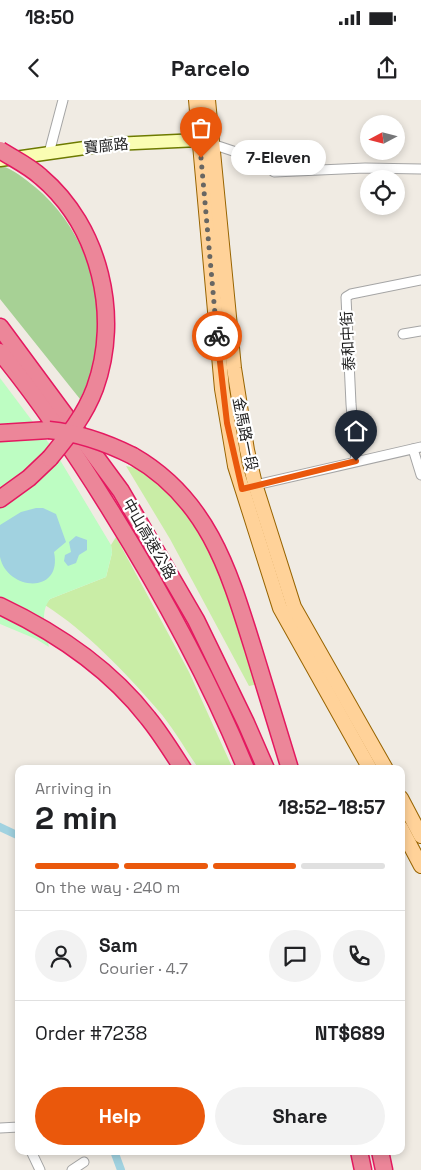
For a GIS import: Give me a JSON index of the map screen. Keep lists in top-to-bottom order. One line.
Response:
{"streets":{"highway":["中山高速公路"],"main road":["金馬路一段"],"street":["寶廍路","泰和中街"]},"crossings":[["寶廍路","金馬路一段"]],"places":["7-Eleven"],"north":"left","page":{"status":"18:50","header":"Parcelo","bubble":"7-Eleven","heading":["2 min","Arriving in","18:52–18:57"],"panel":["Sam","Courier · 4.7","Order #7238","NT$689"],"bar":"On the way · 240 m","buttons":["Help","Share"]}}
